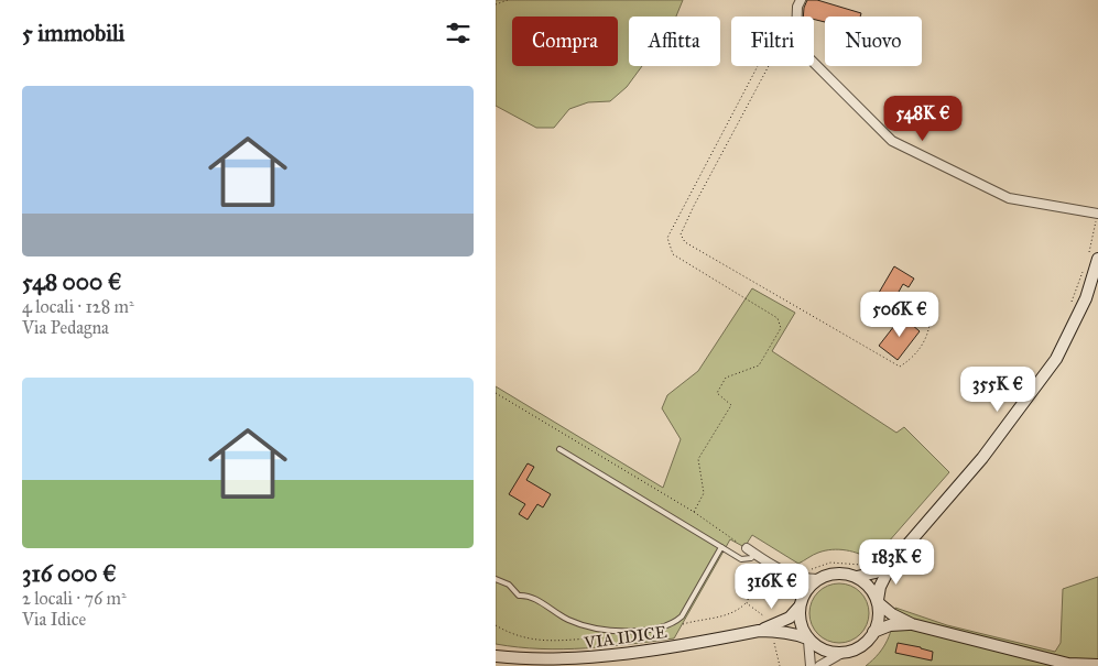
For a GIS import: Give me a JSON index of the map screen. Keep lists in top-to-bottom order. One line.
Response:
{"streets":{"main road":["VIA IDICE"]},"page":{"heading":"5 immobili","chip":["Compra","Affitta","Filtri","Nuovo"],"list":[{"name":"548 000 €","note":"4 locali · 128 m² · Via Pedagna"},{"name":"316 000 €","note":"2 locali · 76 m² · Via Idice"}],"price":["548K €","506K €","355K €","183K €","316K €"]}}
